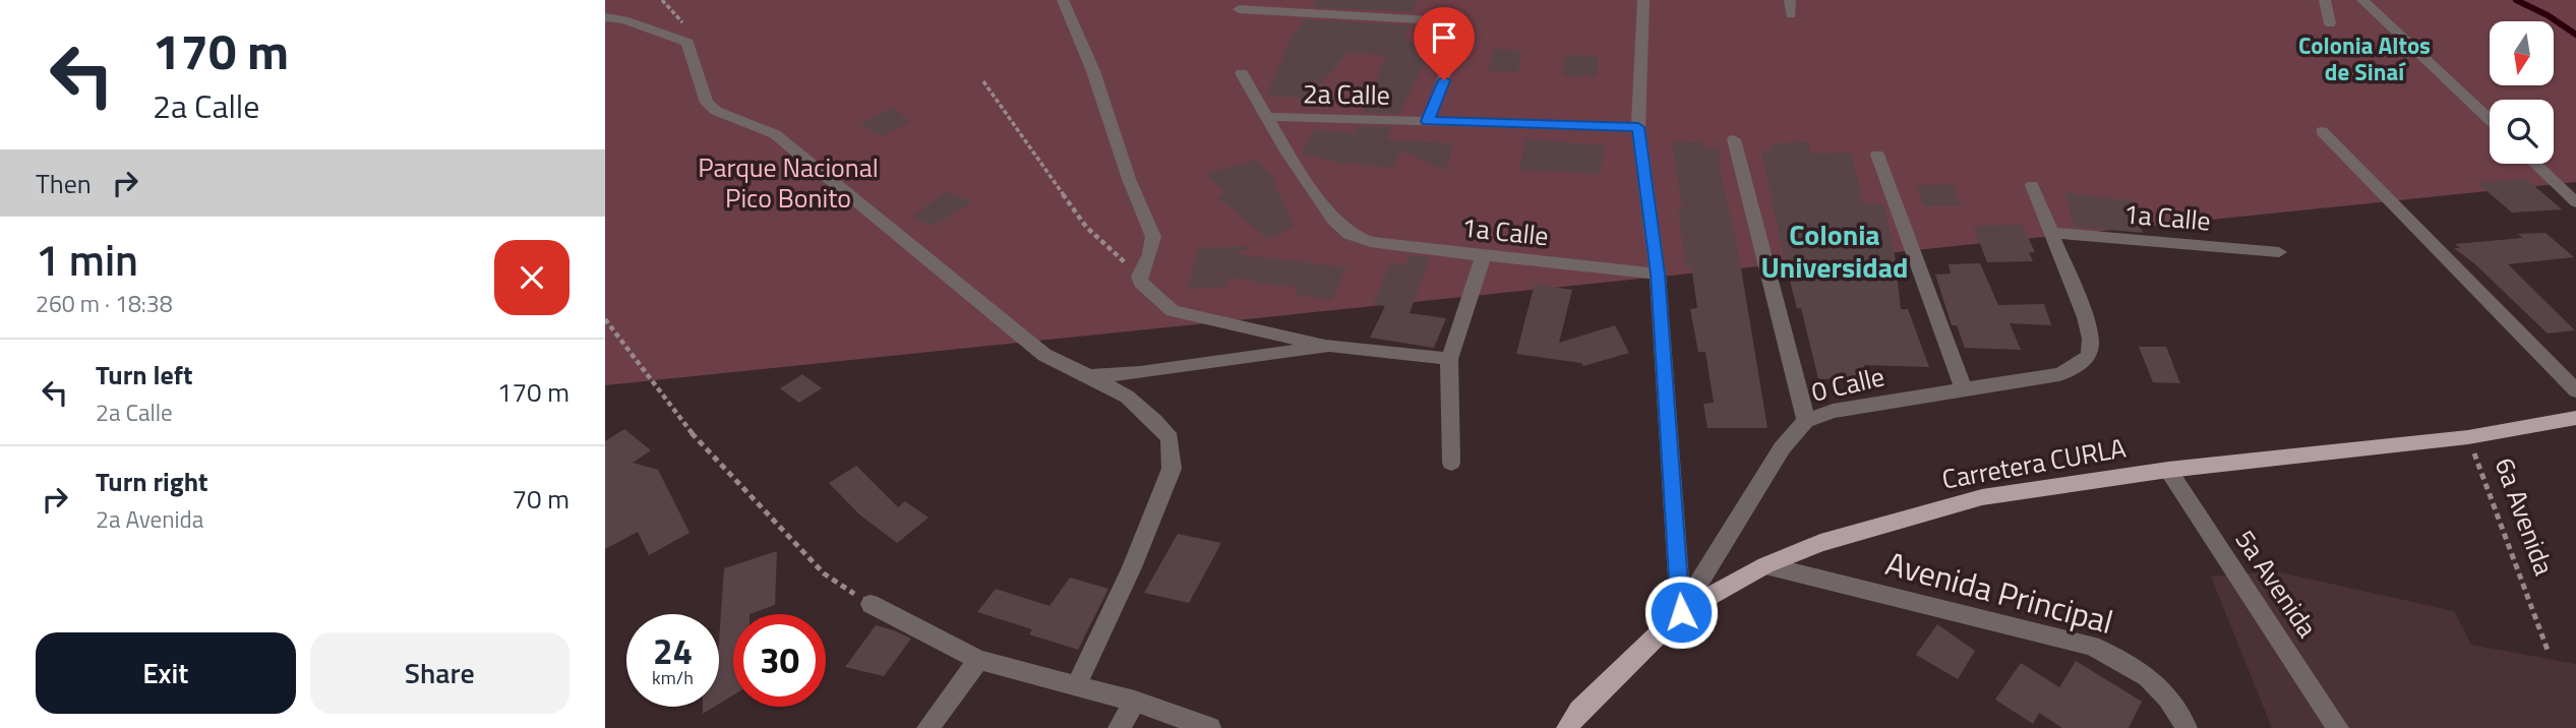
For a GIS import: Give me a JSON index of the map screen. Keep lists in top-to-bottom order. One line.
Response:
{"streets":{"main road":["Carretera CURLA"],"street":["2a Calle","1a Calle","0 Calle","5a Avenida","Avenida Principal"],"path":["6a Avenida"]},"crossings":[["2a Calle","1a Calle"],["1a Calle","0 Calle"],["0 Calle","Carretera CURLA"],["Carretera CURLA","6a Avenida"],["Carretera CURLA","5a Avenida"],["Carretera CURLA","Avenida Principal"]],"districts":["Colonia Altos de Sinaí","Colonia Universidad"],"parks":["Parque Nacional Pico Bonito"],"north":"bottom","page":{"turn":["170 m","2a Calle"],"then":"Then","heading":["1 min","260 m · 18:38"],"list":[{"name":"Turn left","note":"2a Calle","value":"170 m"},{"name":"Turn right","note":"2a Avenida","value":"70 m"}],"speed":"24 km/h","limit":"30","buttons":["Exit","Share"]}}
